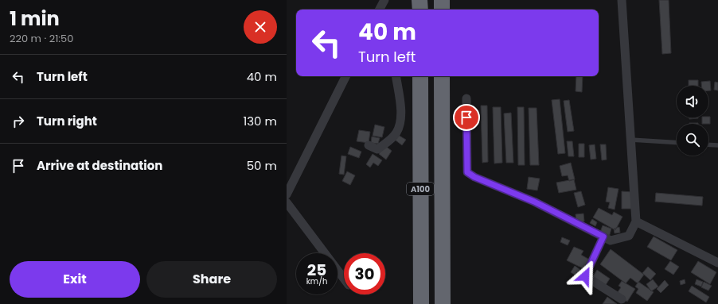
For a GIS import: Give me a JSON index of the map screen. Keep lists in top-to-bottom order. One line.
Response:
{"streets":{"highway":["A100"]},"page":{"heading":["1 min","220 m · 21:50"],"turn":["40 m","Turn left"],"list":[{"name":"Turn left","value":"40 m"},{"name":"Turn right","value":"130 m"},{"name":"Arrive at destination","value":"50 m"}],"speed":"25 km/h","limit":"30","buttons":["Exit","Share"]}}
